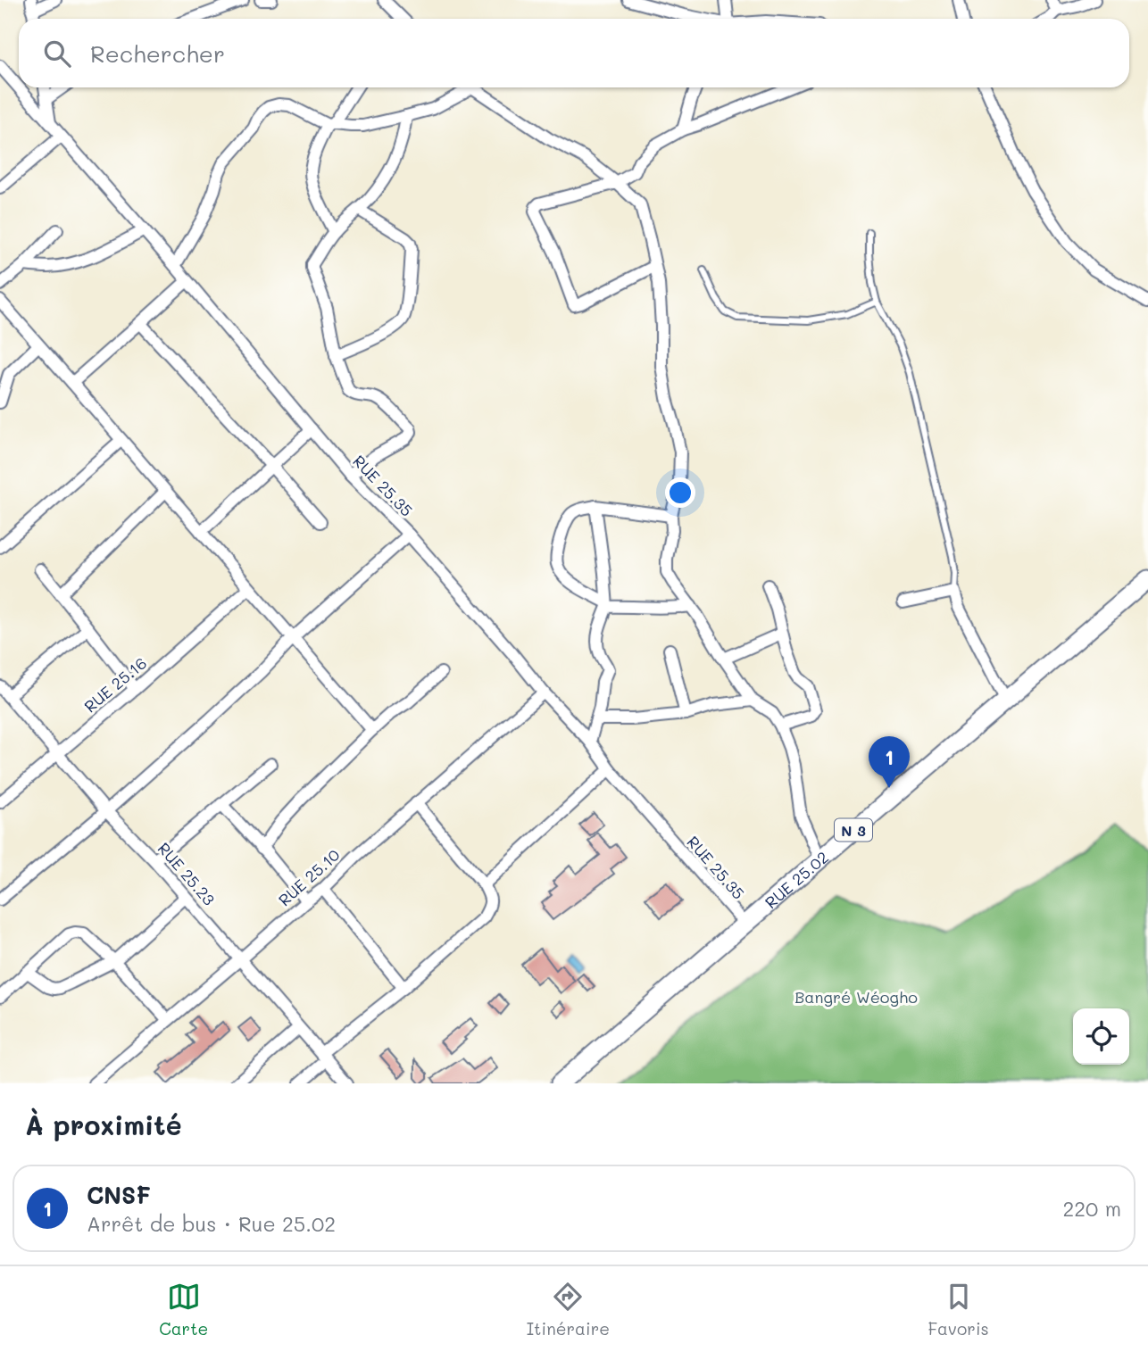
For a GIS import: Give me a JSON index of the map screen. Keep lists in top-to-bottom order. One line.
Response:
{"streets":{"main road":["N 3","RUE 25.02"],"street":["RUE 25.35","RUE 25.16","RUE 25.23","RUE 25.10"]},"crossings":[["RUE 25.35","RUE 25.10"],["RUE 25.35","RUE 25.02"],["RUE 25.16","RUE 25.23"],["RUE 25.23","RUE 25.10"]],"parks":["Bangré Wéogho"],"page":{"search":"Rechercher","pins":"1","heading":"À proximité","list":[{"mark":"1","name":"CNSF","note":"Arrêt de bus · Rue 25.02","value":"220 m"}],"nav":["Carte","Itinéraire","Favoris"]}}
